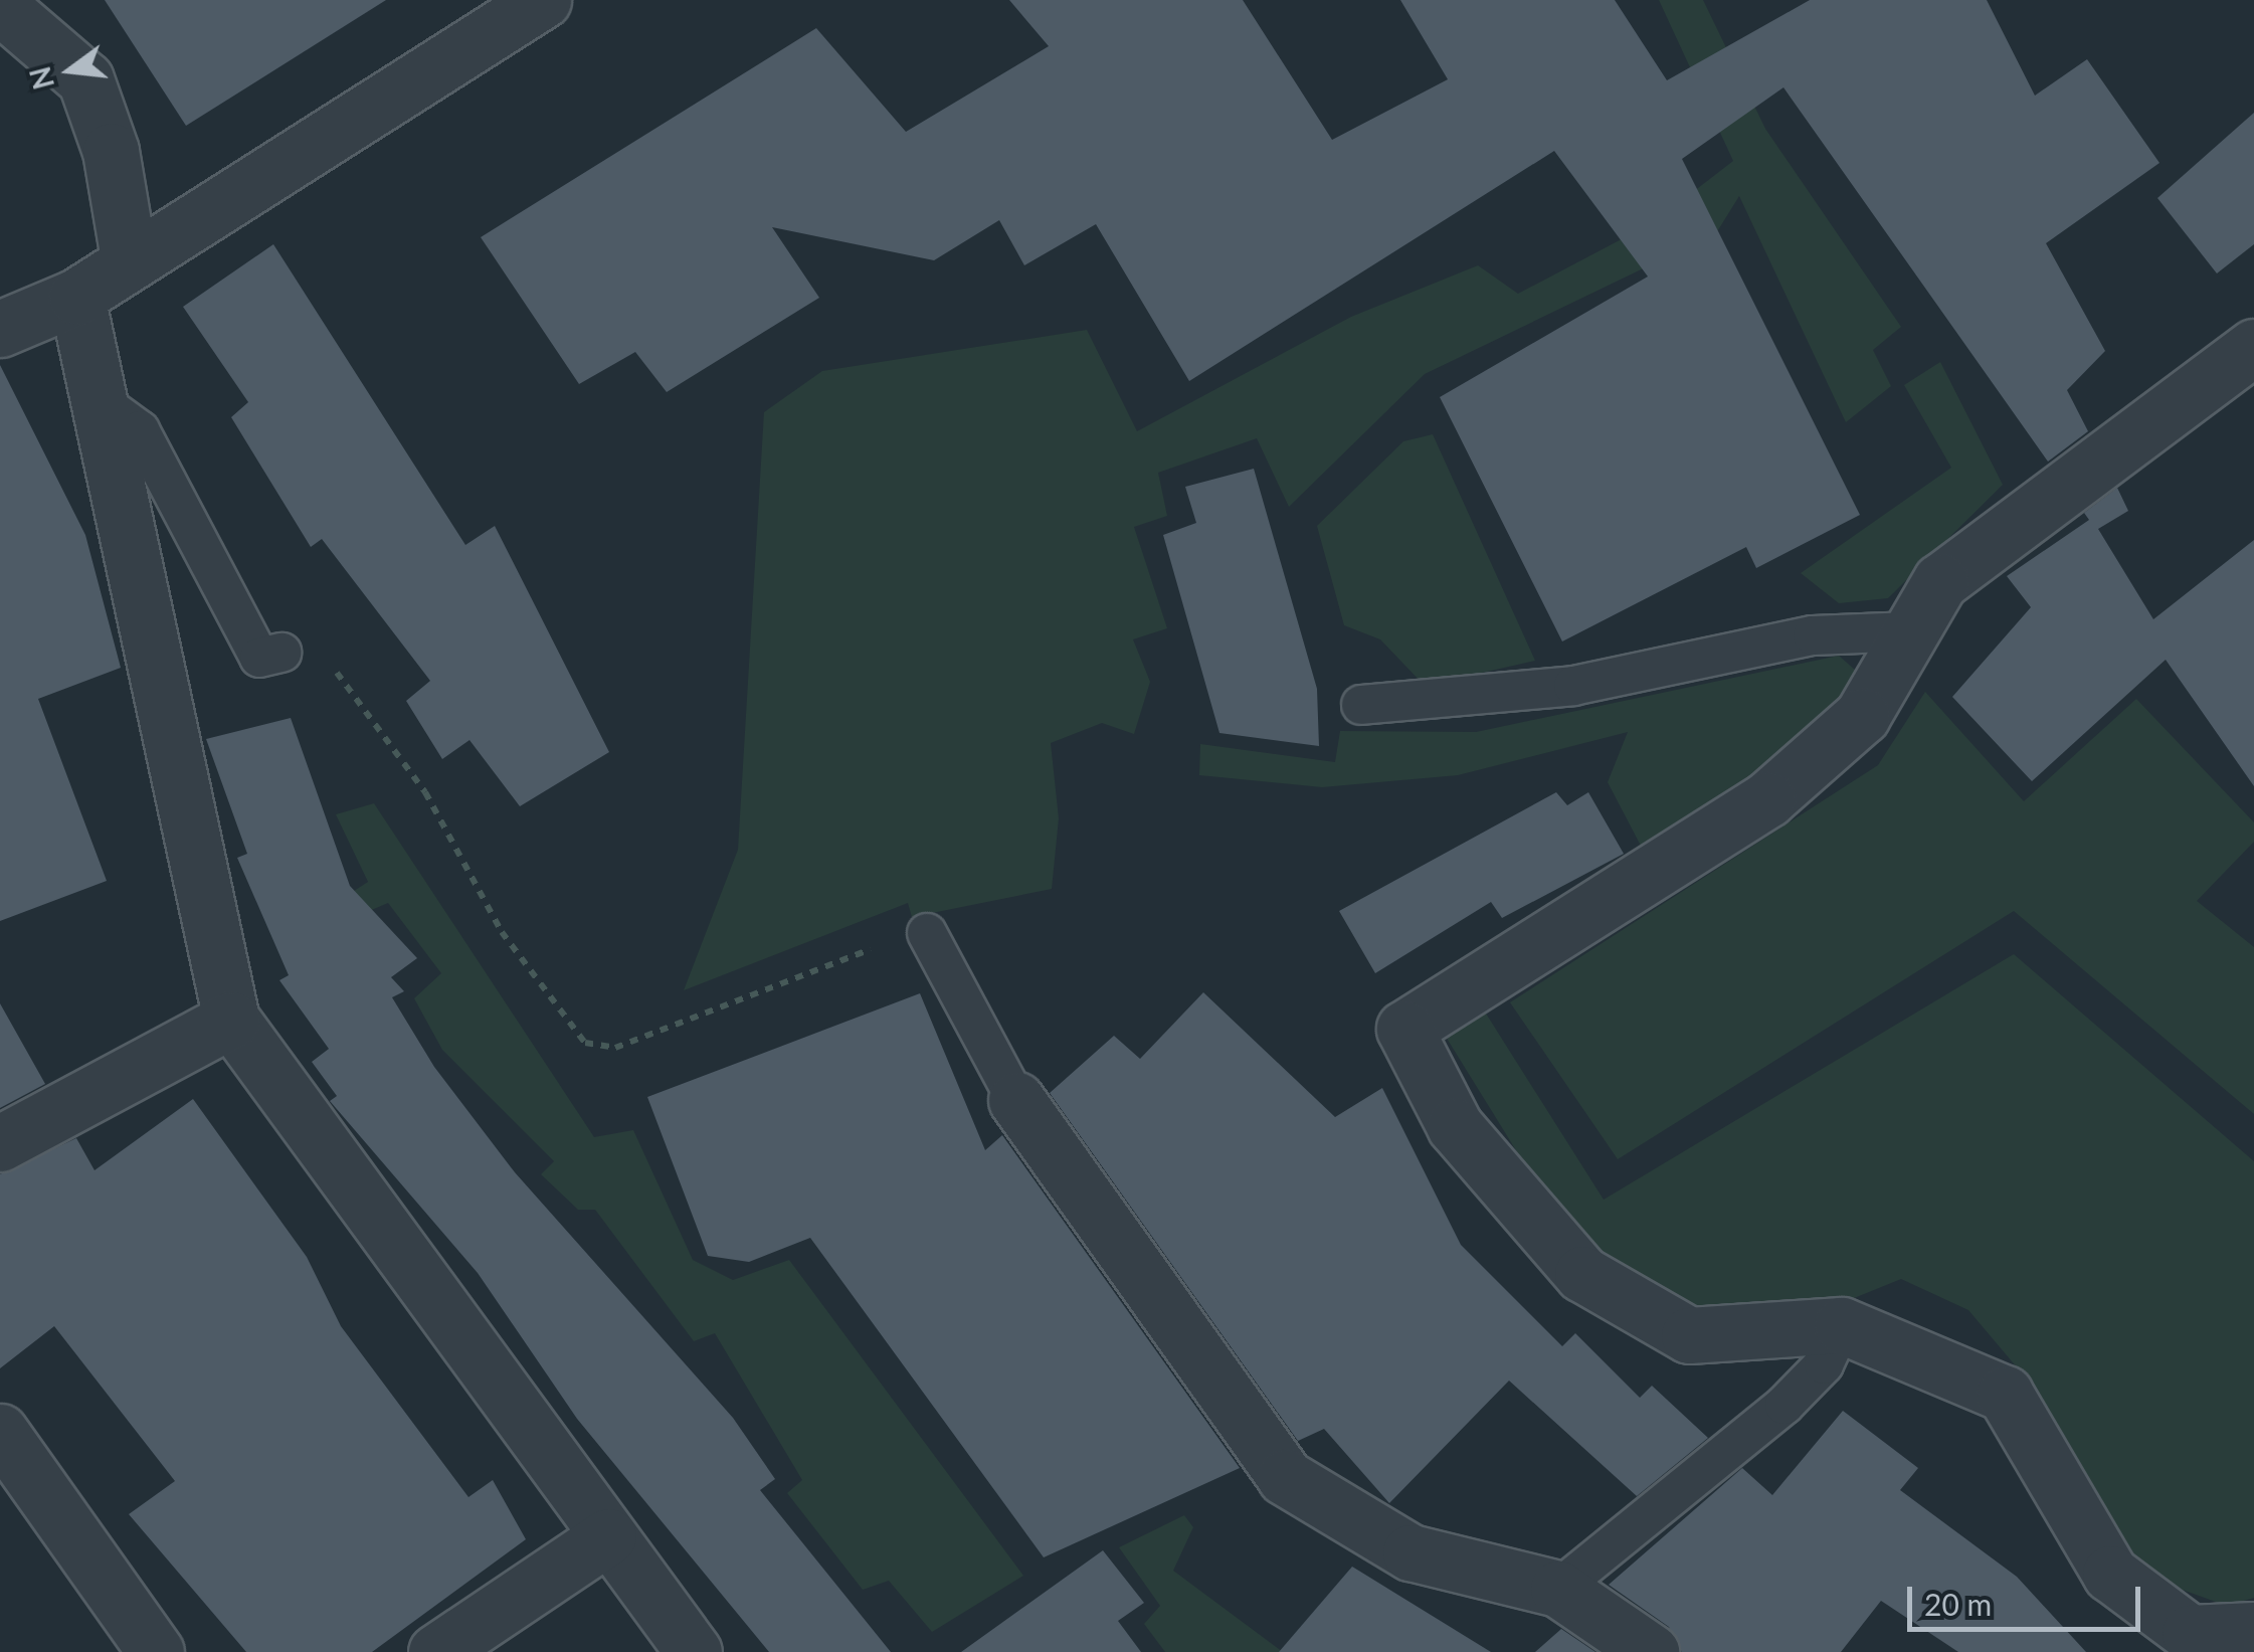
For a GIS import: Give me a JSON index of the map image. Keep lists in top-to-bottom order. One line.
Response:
{"scale_bar":"20 m","north":"left"}
